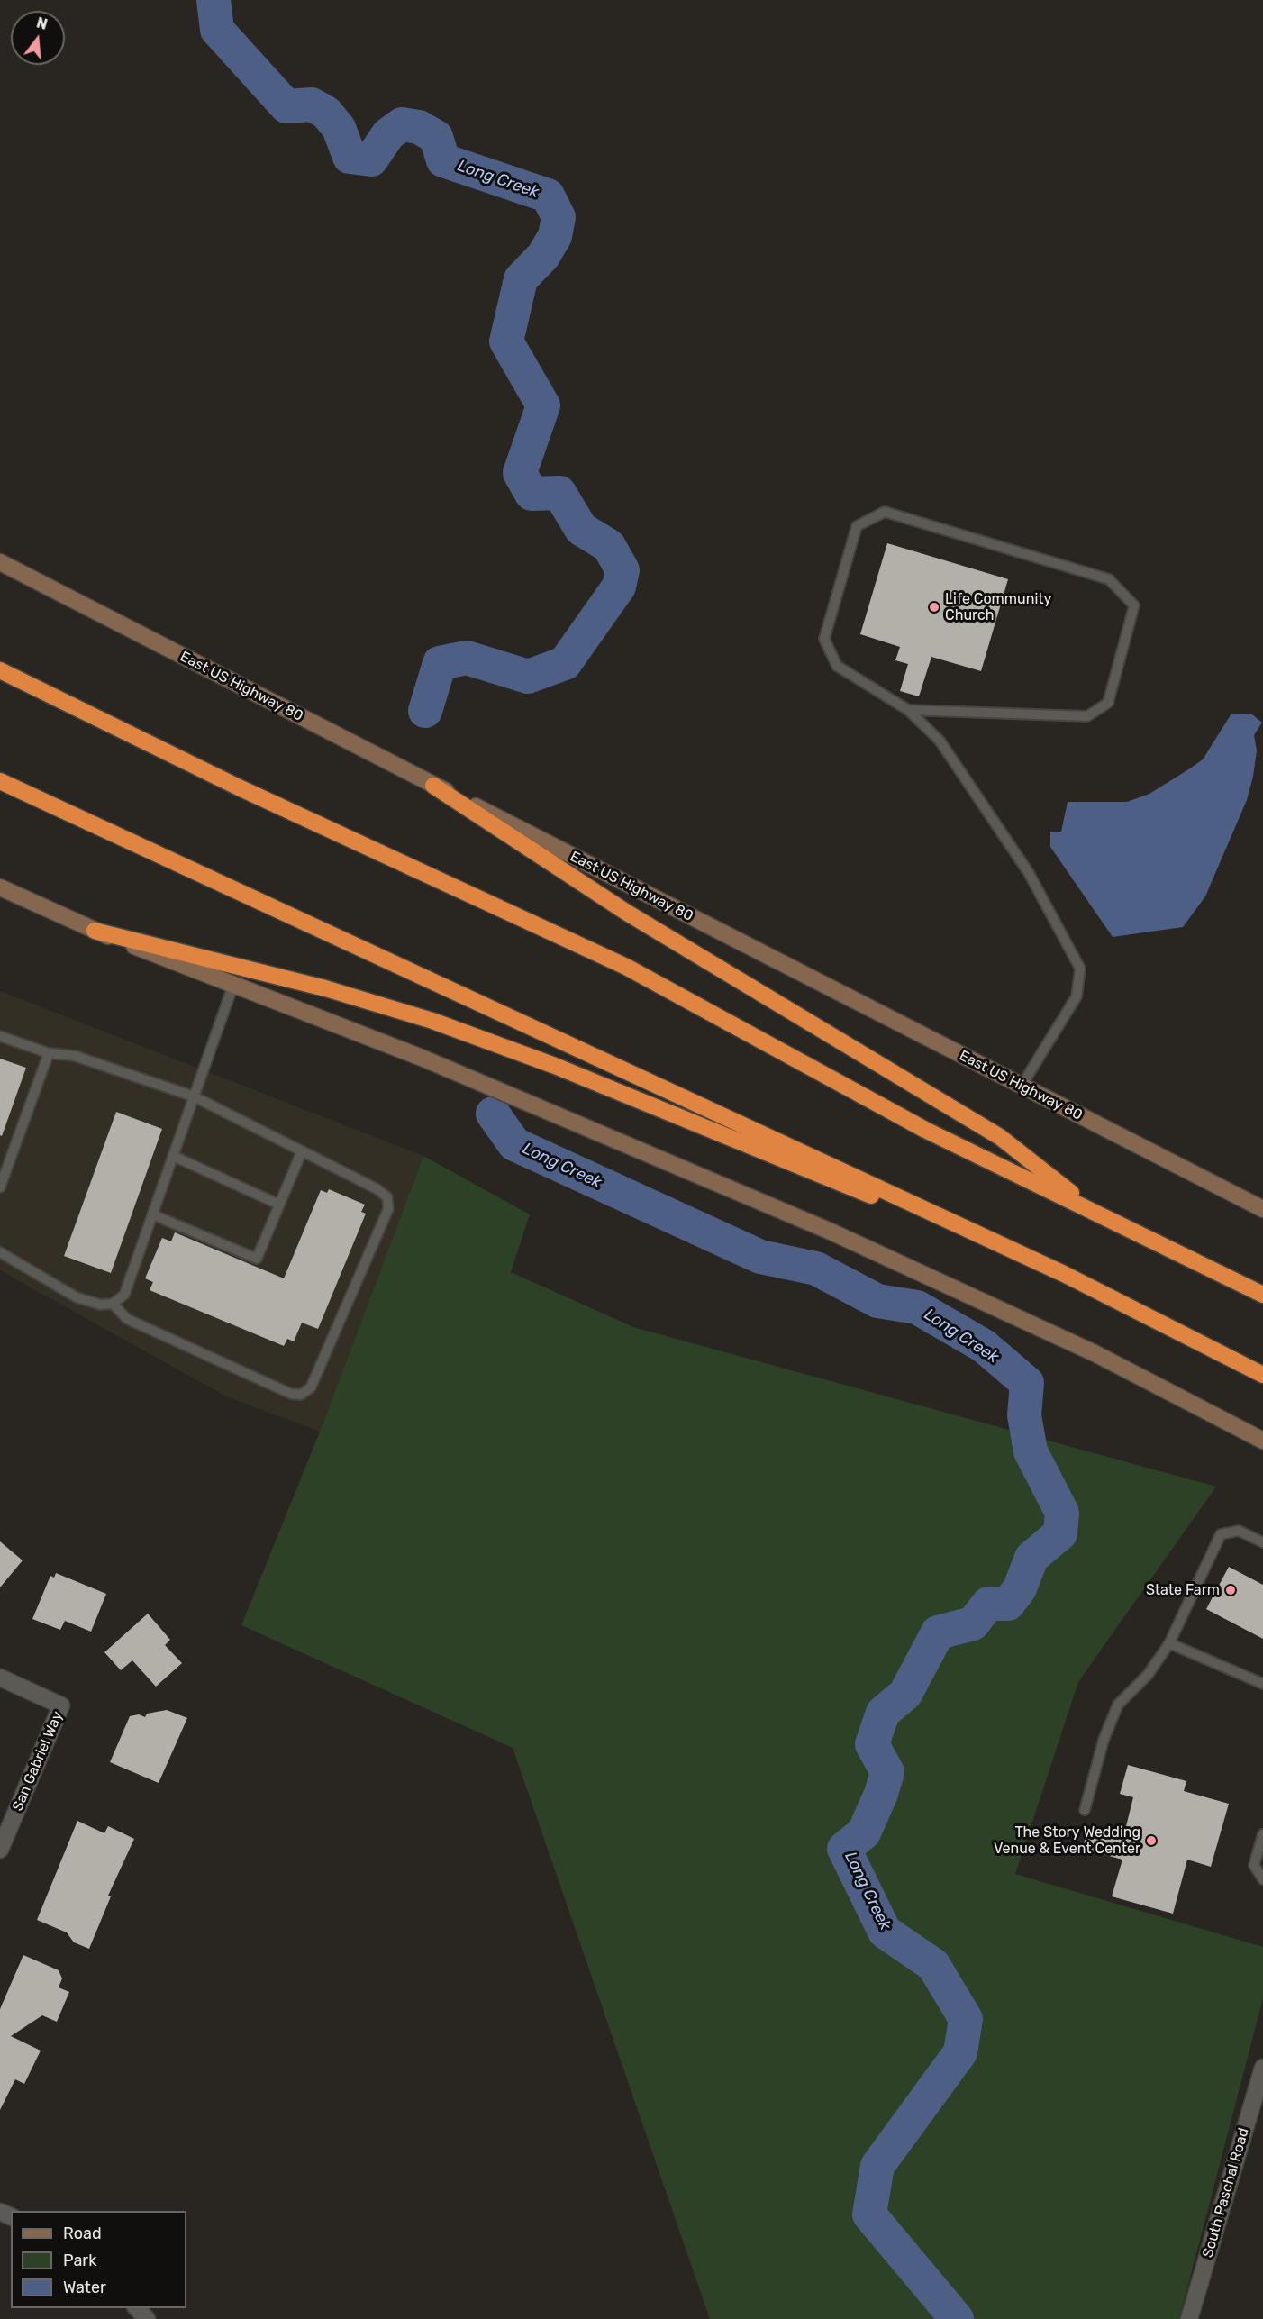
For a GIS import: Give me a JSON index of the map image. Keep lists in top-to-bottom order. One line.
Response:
{"streets":{"main road":["East US Highway 80"],"street":["San Gabriel Way","South Paschal Road"]},"water":["Long Creek"],"places":["Life Community Church","State Farm","The Story Wedding Venue & Event Center"],"legend":["Road","Park","Water"],"north":"top"}
